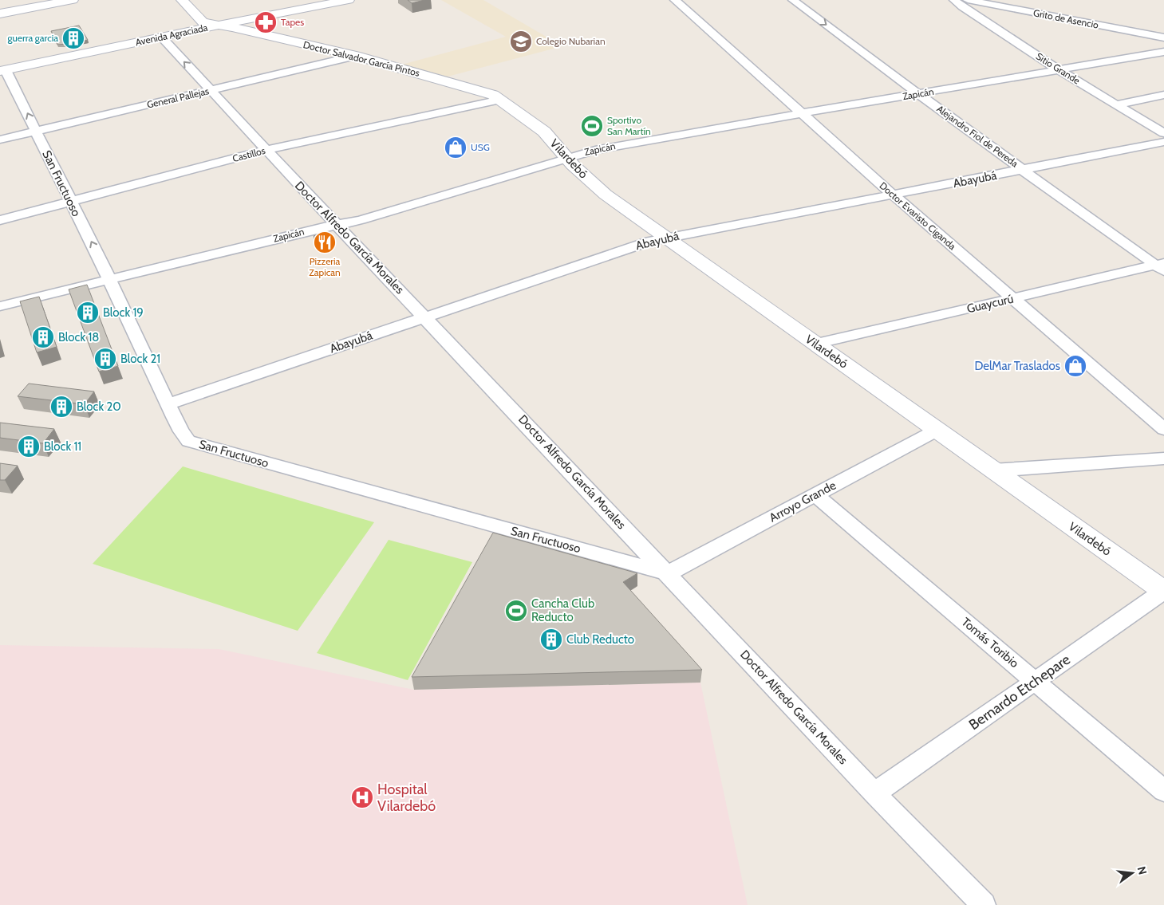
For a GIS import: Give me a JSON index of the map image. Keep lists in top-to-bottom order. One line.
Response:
{"streets":{"street":["Grito de Asencio","Avenida Agraciada","Doctor Salvador García Pintos","Sitio Grande","Zapicán","General Pallejas","Alejandro Fiol de Pereda","Castillos","Vilardebó","Abayubá","San Fructuoso","Doctor Evaristo Ciganda","Doctor Alfredo García Morales","Guaycurú","Arroyo Grande","Tomás Toribio","Bernardo Etchepare"]},"crossings":[["Avenida Agraciada","Doctor Salvador García Pintos"],["Avenida Agraciada","San Fructuoso"],["Avenida Agraciada","Doctor Alfredo García Morales"],["Doctor Salvador García Pintos","General Pallejas"],["Doctor Salvador García Pintos","Castillos"],["Doctor Salvador García Pintos","Vilardebó"],["Sitio Grande","Zapicán"],["Zapicán","Alejandro Fiol de Pereda"],["Zapicán","Vilardebó"],["Zapicán","San Fructuoso"],["Zapicán","Doctor Evaristo Ciganda"],["Zapicán","Doctor Alfredo García Morales"],["General Pallejas","San Fructuoso"],["General Pallejas","Doctor Alfredo García Morales"],["Alejandro Fiol de Pereda","Abayubá"],["Alejandro Fiol de Pereda","Guaycurú"],["Castillos","Vilardebó"],["Castillos","San Fructuoso"],["Castillos","Doctor Alfredo García Morales"],["Vilardebó","Abayubá"],["Vilardebó","Guaycurú"],["Vilardebó","Arroyo Grande"],["Vilardebó","Bernardo Etchepare"],["Abayubá","San Fructuoso"],["Abayubá","Doctor Evaristo Ciganda"],["Abayubá","Doctor Alfredo García Morales"],["San Fructuoso","Doctor Alfredo García Morales"],["San Fructuoso","Arroyo Grande"],["Doctor Evaristo Ciganda","Guaycurú"],["Doctor Alfredo García Morales","Arroyo Grande"],["Doctor Alfredo García Morales","Bernardo Etchepare"],["Arroyo Grande","Tomás Toribio"],["Tomás Toribio","Bernardo Etchepare"]],"places":{"pharmacy":["Tapes"],"building":["guerra garcia","Block 19","Block 18","Block 21","Block 20","Block 11","Club Reducto"],"school or university":["Colegio Nubarian"],"sports":["Sportivo San Martín","Cancha Club Reducto"],"shop":["USG","DelMar Traslados"],"restaurant":["Pizzeria Zapican"],"hospital":["Hospital Vilardebó"]},"north":"right"}
